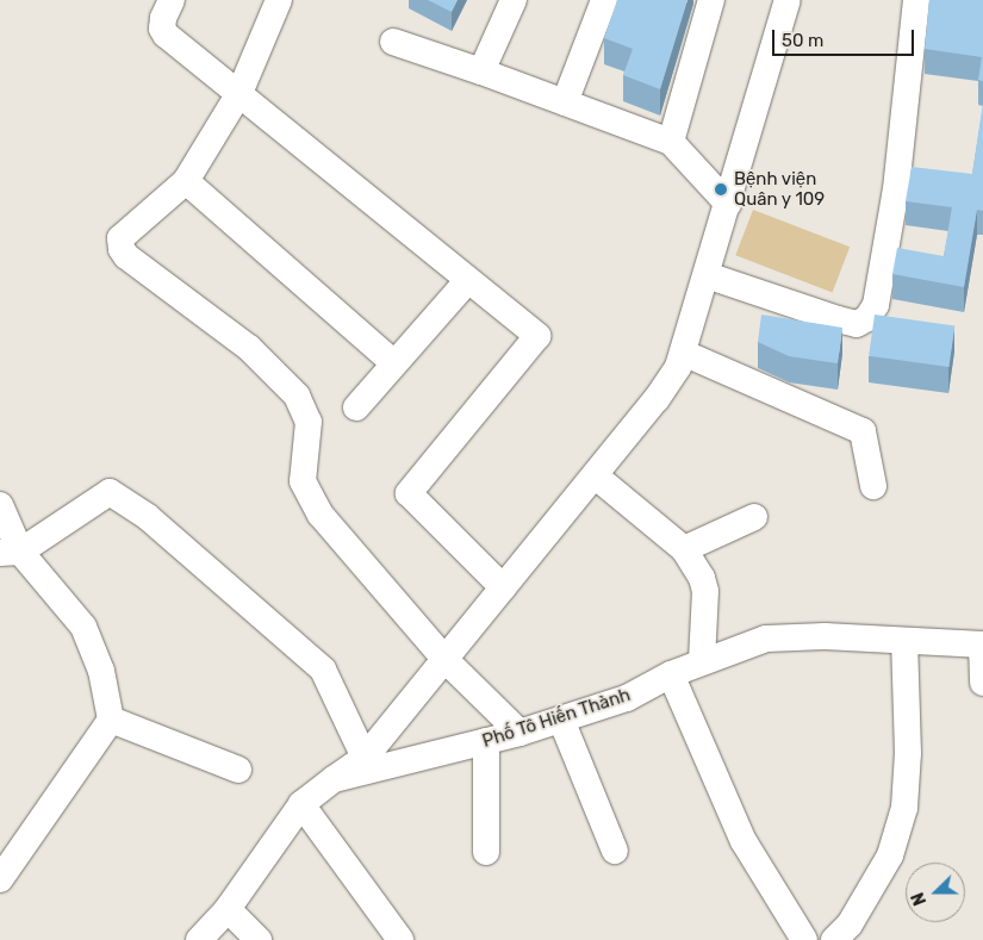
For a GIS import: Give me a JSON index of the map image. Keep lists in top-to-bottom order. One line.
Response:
{"streets":{"street":["Phố Tô Hiến Thành"]},"places":["Bệnh viện Quân y 109"],"scale_bar":"50 m","north":"left"}
